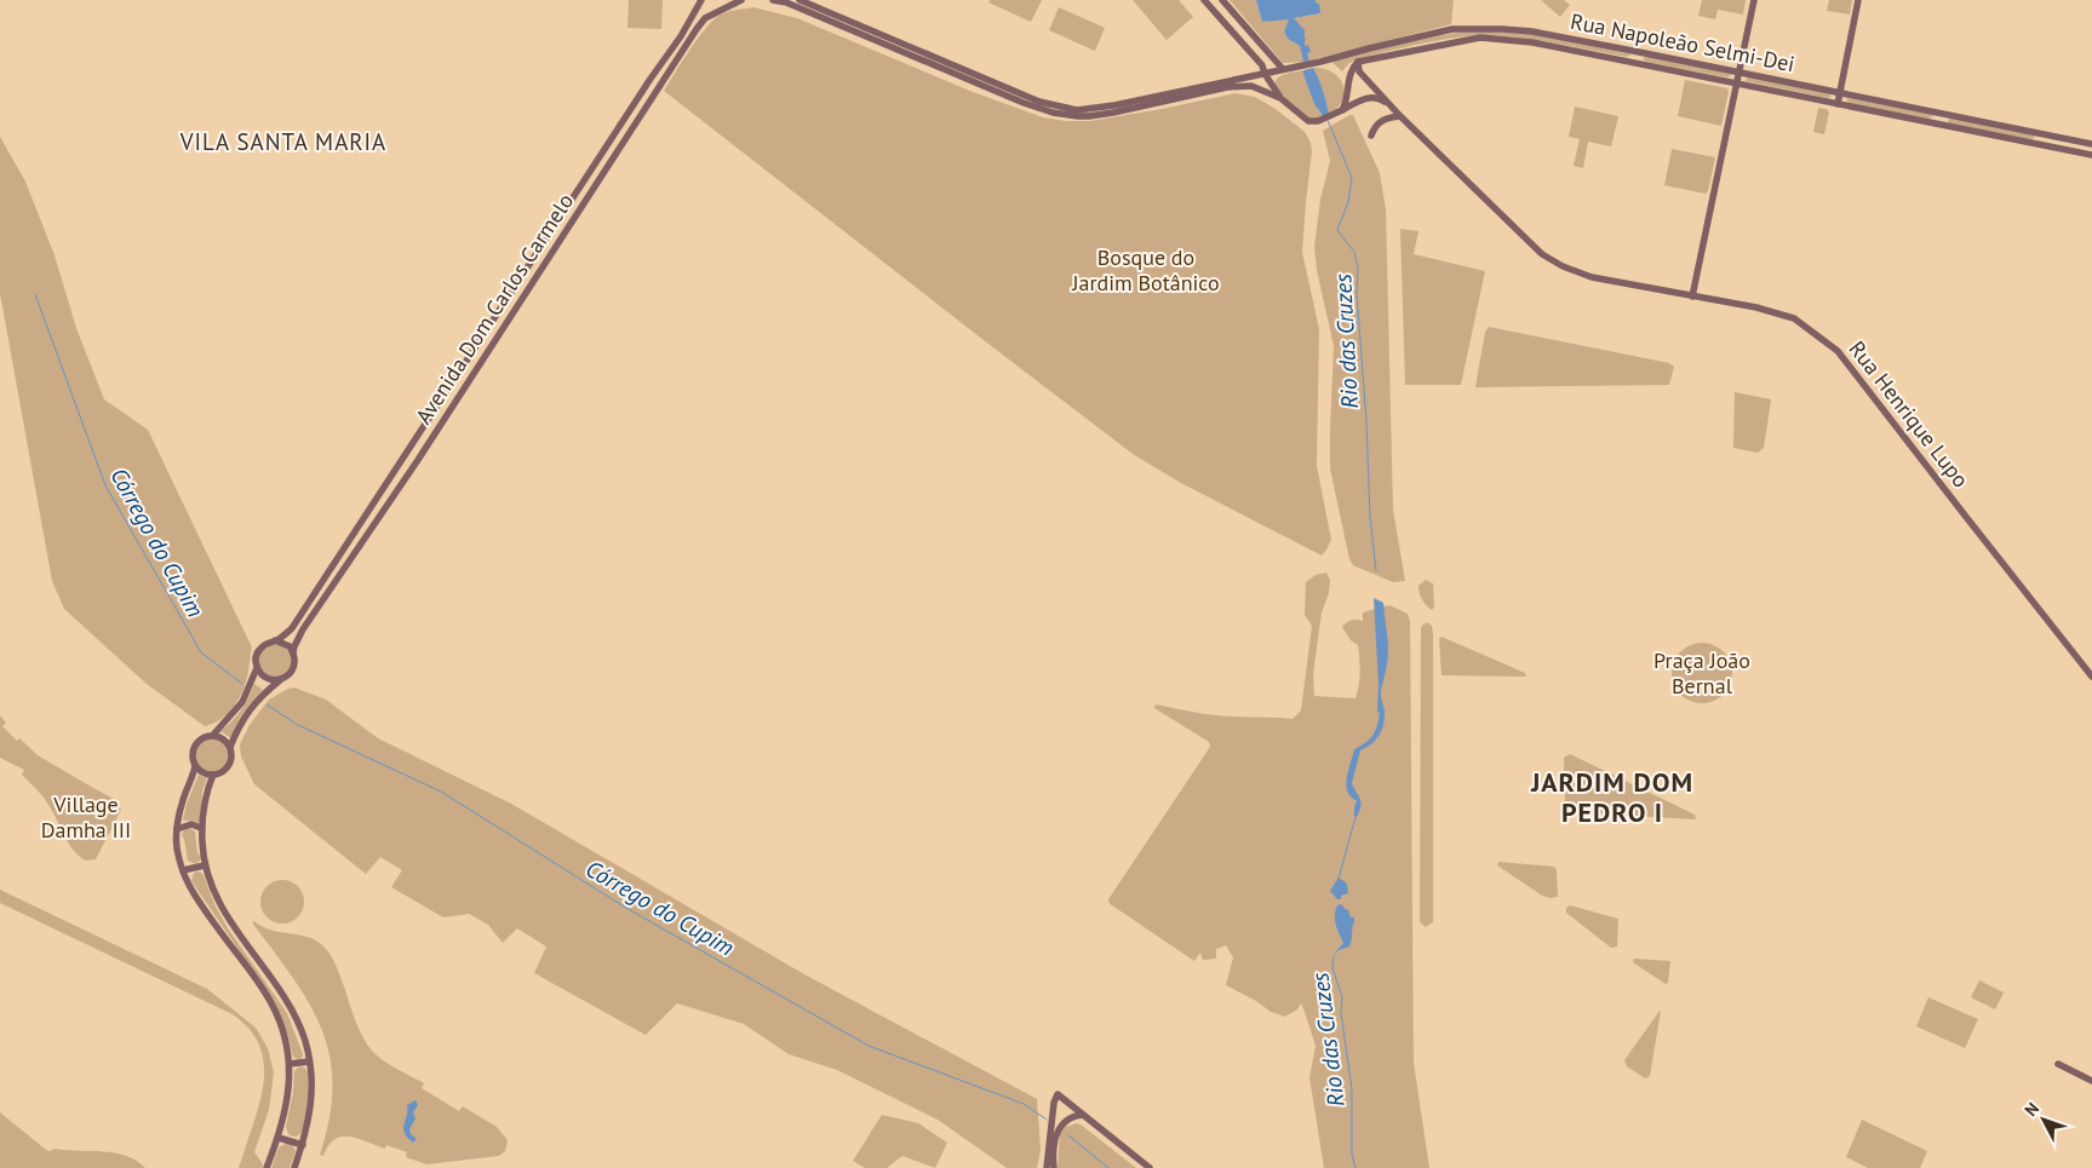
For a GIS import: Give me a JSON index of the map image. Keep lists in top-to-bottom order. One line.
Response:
{"streets":{"street":["Rua Napoleão Selmi-Dei","Avenida Dom Carlos Carmelo","Rua Henrique Lupo"]},"crossings":[["Rua Napoleão Selmi-Dei","Rua Henrique Lupo"]],"districts":["VILA SANTA MARIA","JARDIM DOM PEDRO I"],"water":["Rio das Cruzes","Córrego do Cupim"],"parks":["Bosque do Jardim Botânico","Praça João Bernal","Village Damha III"],"north":"top left"}
